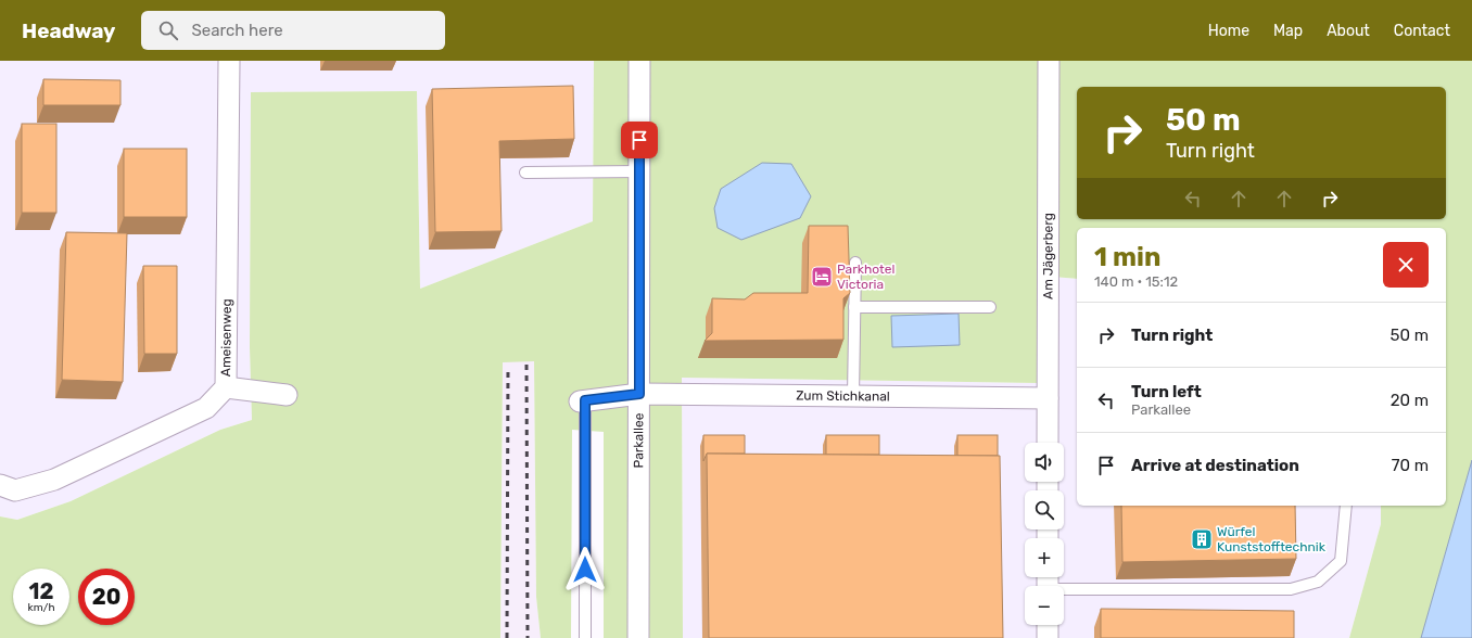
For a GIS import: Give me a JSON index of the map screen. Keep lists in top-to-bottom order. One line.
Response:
{"streets":{"street":["Am Jägerberg","Ameisenweg","Zum Stichkanal","Parkallee"]},"crossings":[["Am Jägerberg","Zum Stichkanal"],["Zum Stichkanal","Parkallee"]],"places":{"hotel":["Parkhotel Victoria"],"building":["Würfel Kunststofftechnik"]},"page":{"header":"Headway","search":"Search here","nav":["Home","Map","About","Contact"],"turn":["50 m","Turn right"],"heading":["1 min","140 m · 15:12"],"list":[{"name":"Turn right","value":"50 m"},{"name":"Turn left","note":"Parkallee","value":"20 m"},{"name":"Arrive at destination","value":"70 m"}],"map_buttons":["+","−"],"speed":"12 km/h","limit":"20"}}
